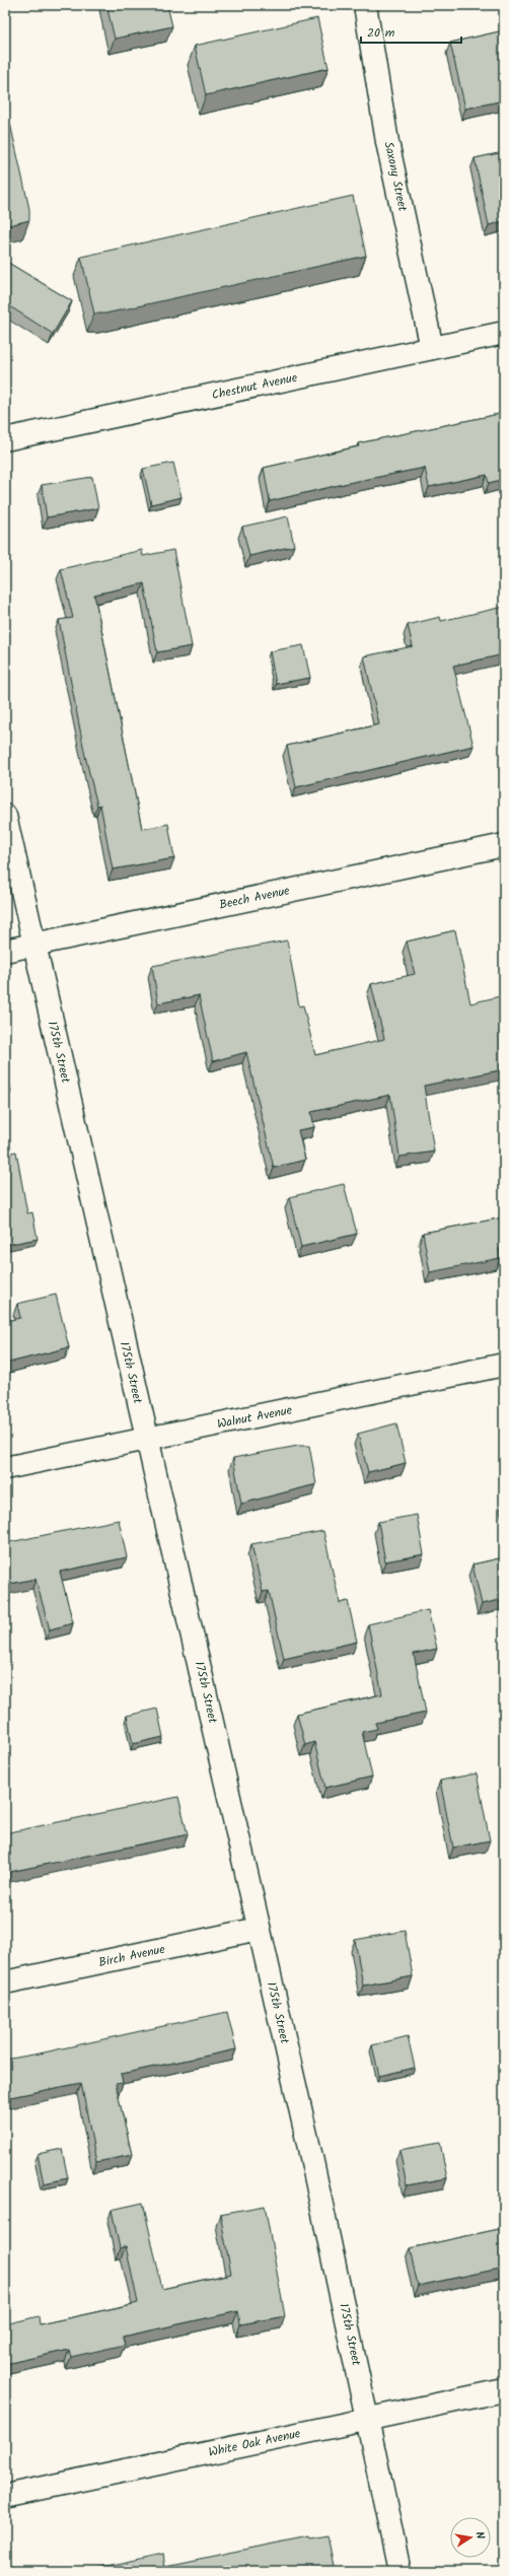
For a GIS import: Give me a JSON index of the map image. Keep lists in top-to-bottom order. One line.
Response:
{"streets":{"street":["Saxony Street","Chestnut Avenue","Beech Avenue","175th Street","Walnut Avenue","Birch Avenue","White Oak Avenue"]},"crossings":[["Saxony Street","Chestnut Avenue"],["Beech Avenue","175th Street"],["175th Street","Walnut Avenue"],["175th Street","Birch Avenue"],["175th Street","White Oak Avenue"]],"scale_bar":"20 m","north":"right"}
